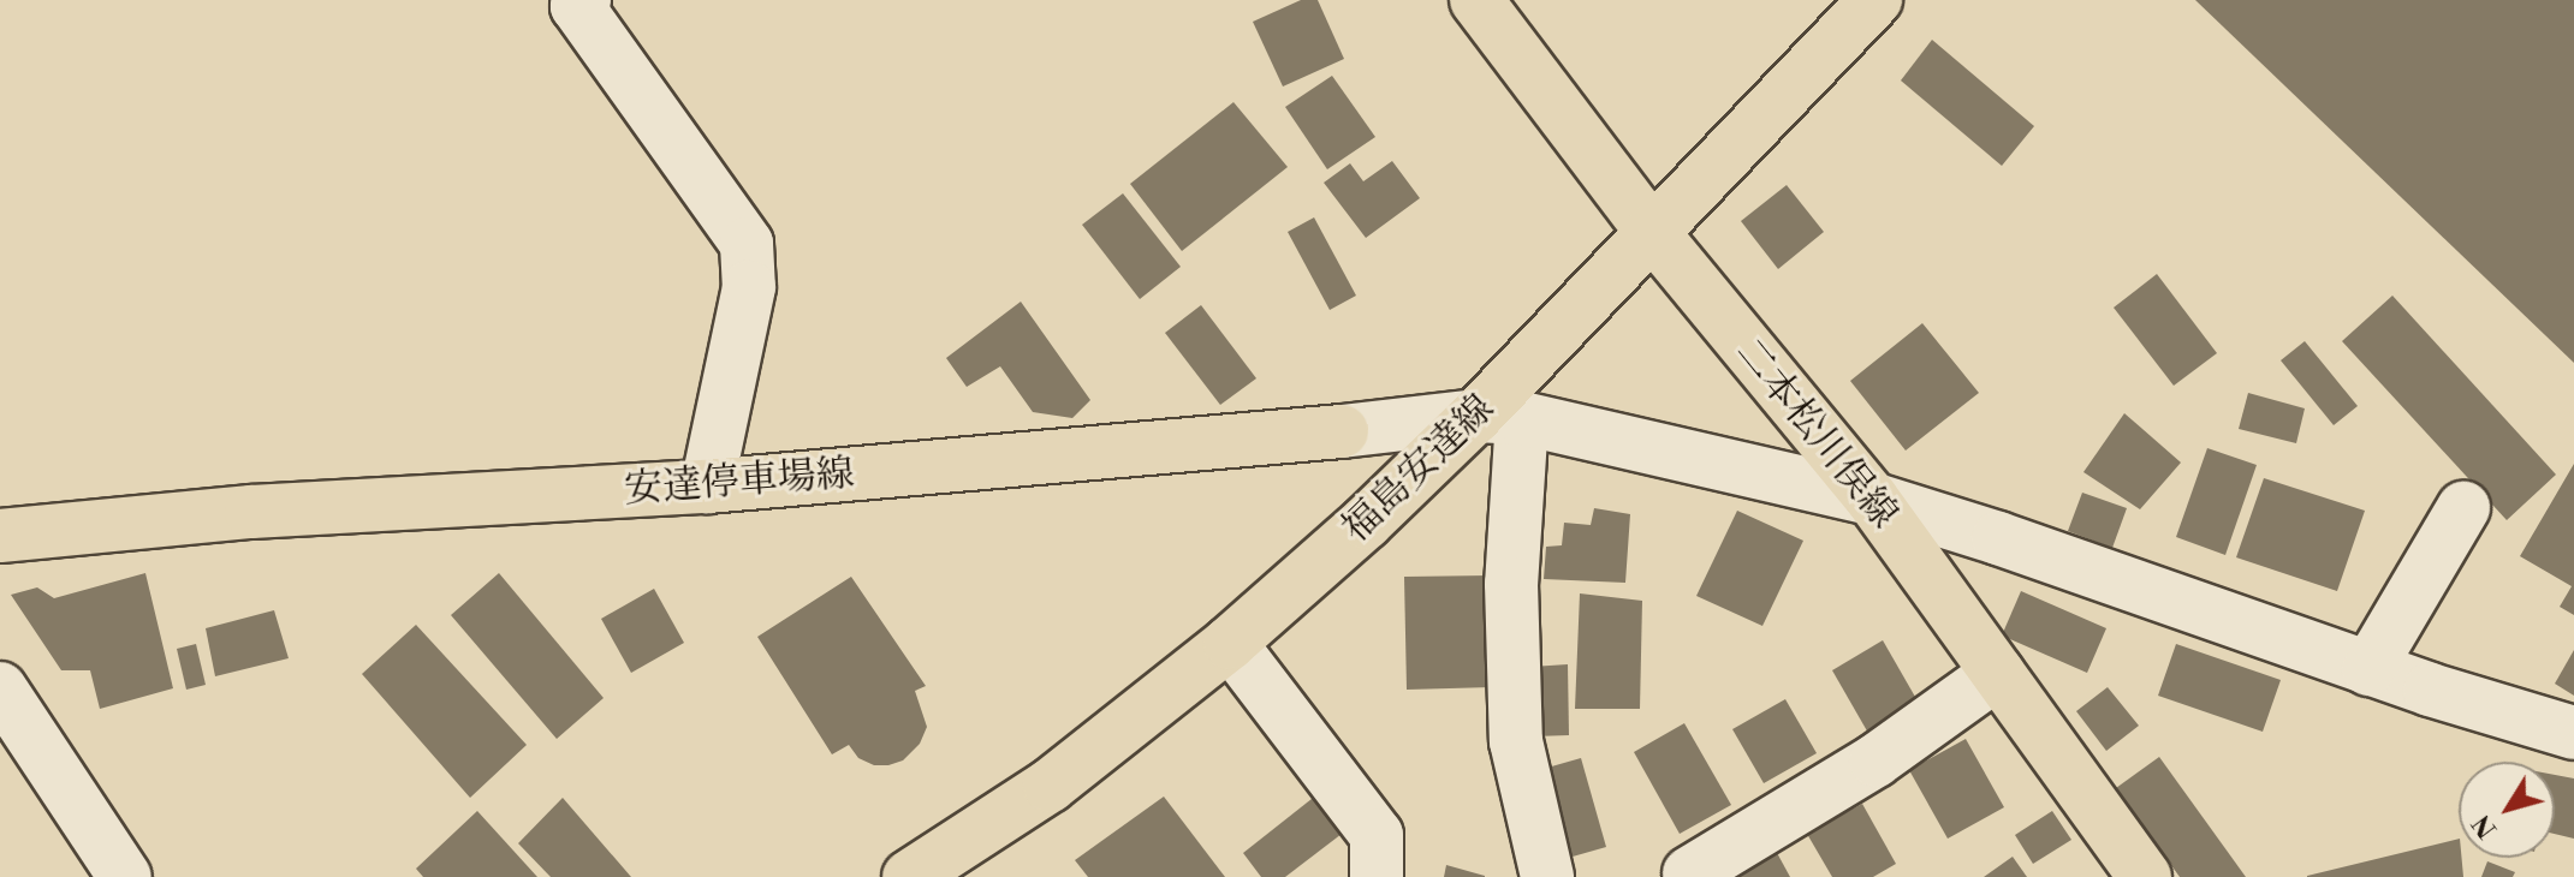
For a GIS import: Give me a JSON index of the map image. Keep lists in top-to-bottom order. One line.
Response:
{"streets":{"main road":["二本松川俣線","福島安達線","安達停車場線"]},"crossings":[["二本松川俣線","福島安達線"],["二本松川俣線","安達停車場線"],["福島安達線","安達停車場線"]],"north":"bottom left"}
